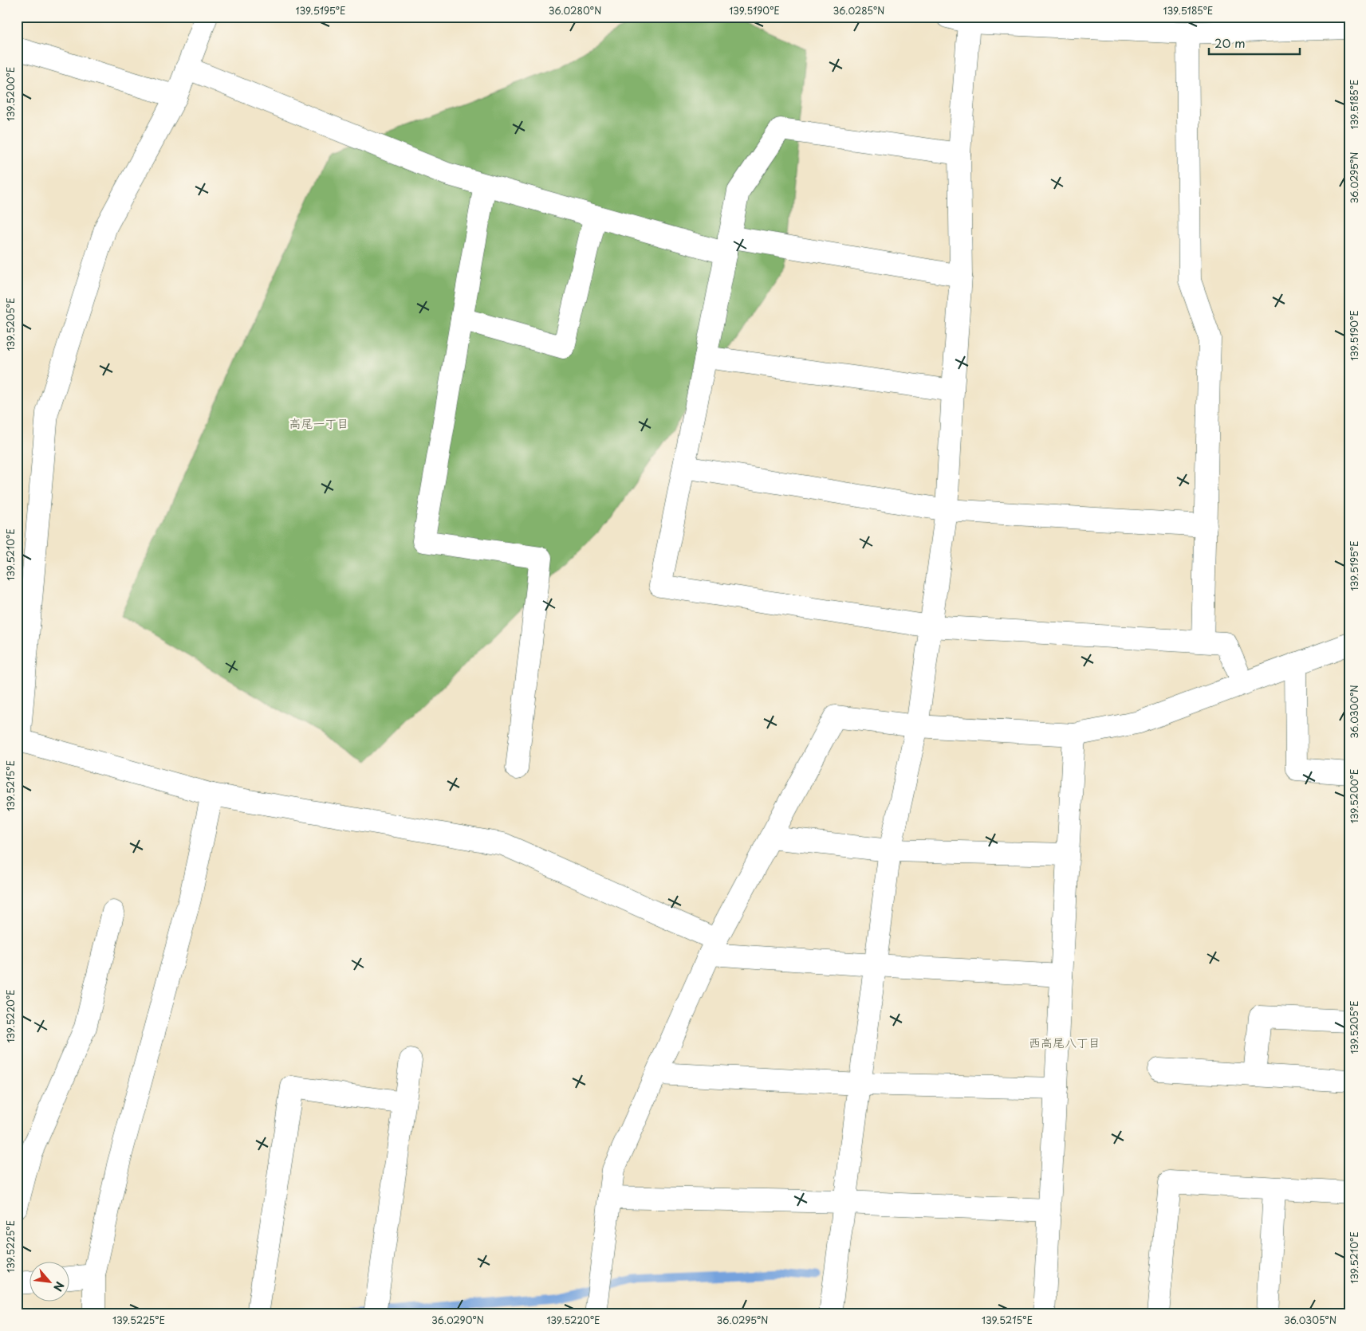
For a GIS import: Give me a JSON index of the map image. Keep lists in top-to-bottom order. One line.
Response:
{"districts":["高尾一丁目","西高尾八丁目"],"scale_bar":"20 m","north":"bottom right","coordinates":["139.5195°E","36.0280°N","139.5190°E","36.0285°N","139.5185°E","139.5200°E","36.0295°N","139.5205°E","139.5210°E","36.0300°N","139.5215°E","139.5220°E","139.5225°E","36.0290°N","36.0305°N"]}
